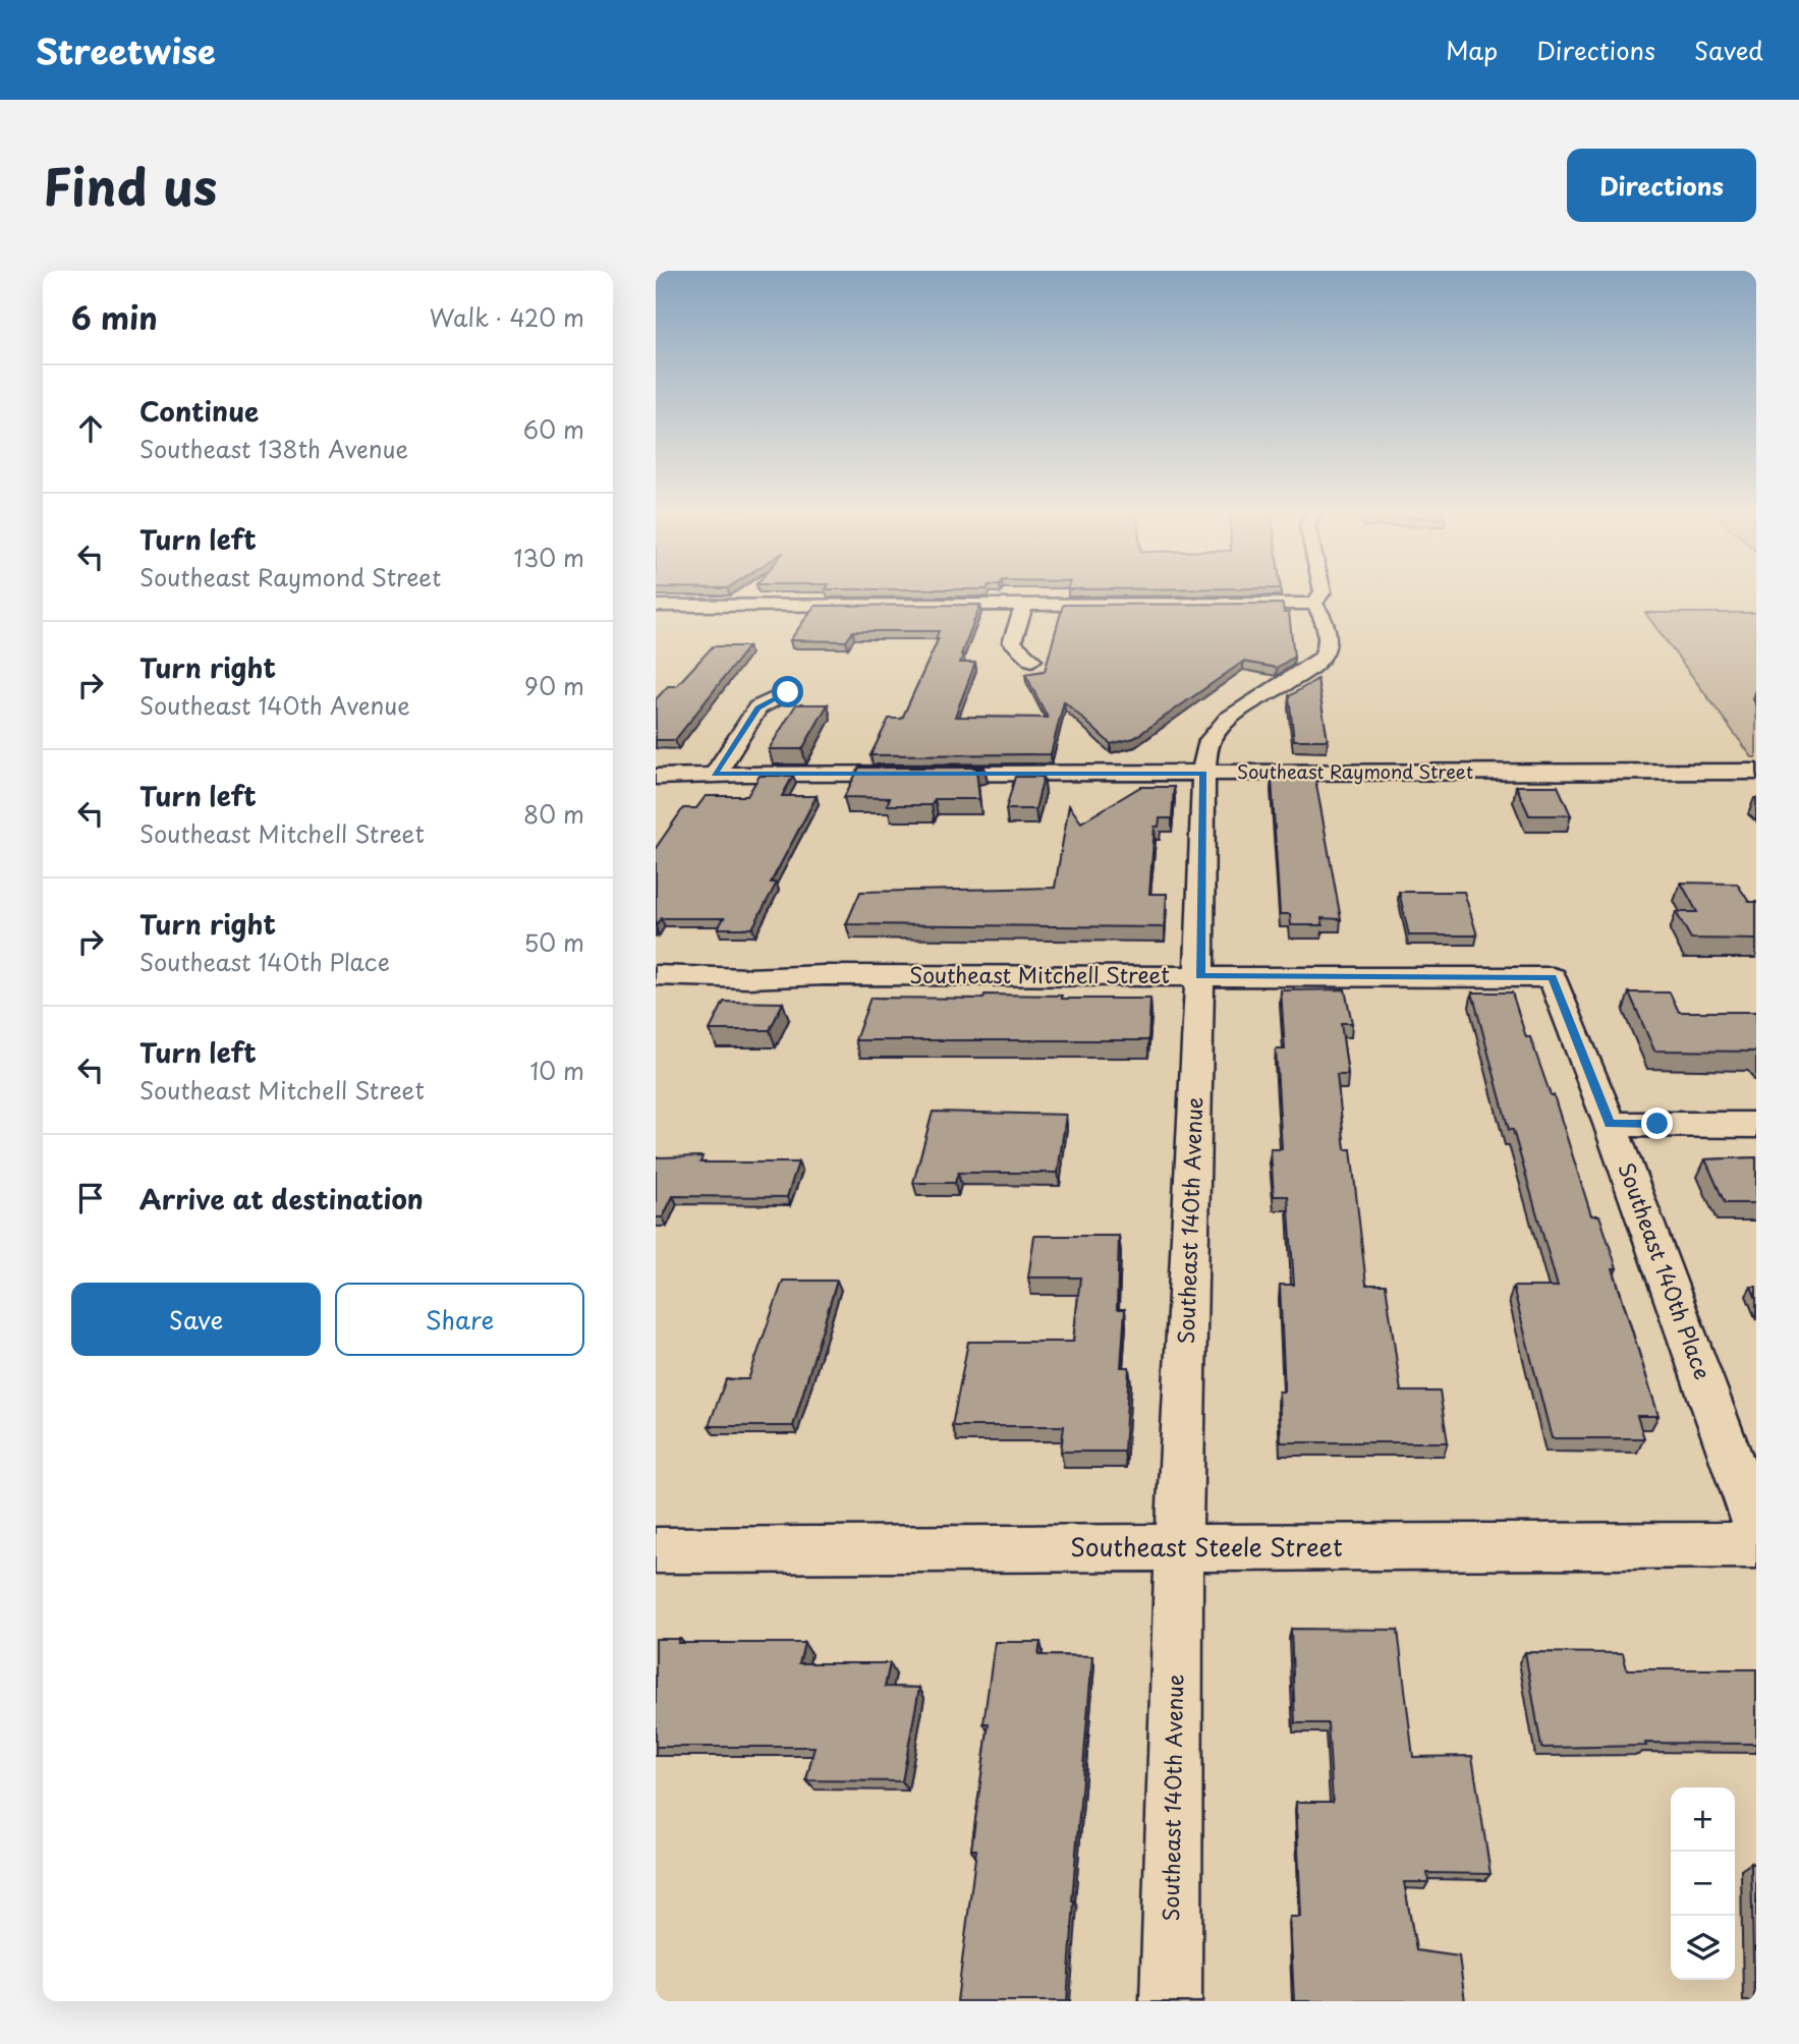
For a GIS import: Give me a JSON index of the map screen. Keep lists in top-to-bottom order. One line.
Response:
{"streets":{"street":["Southeast Raymond Street","Southeast Mitchell Street","Southeast 140th Avenue","Southeast 140th Place","Southeast Steele Street"]},"crossings":[["Southeast Raymond Street","Southeast 140th Avenue"],["Southeast Mitchell Street","Southeast 140th Avenue"],["Southeast Mitchell Street","Southeast 140th Place"],["Southeast 140th Avenue","Southeast Steele Street"]],"page":{"header":"Streetwise","nav":["Map","Directions","Saved"],"title":"Find us","buttons":["Directions",["Save","Share"]],"heading":["6 min","Walk · 420 m"],"list":[["Continue","Southeast 138th Avenue","60 m"],["Turn left","Southeast Raymond Street","130 m"],["Turn right","Southeast 140th Avenue","90 m"],["Turn left","Southeast Mitchell Street","80 m"],["Turn right","Southeast 140th Place","50 m"],["Turn left","Southeast Mitchell Street","10 m"],"Arrive at destination"],"map_buttons":["+","−"]}}
